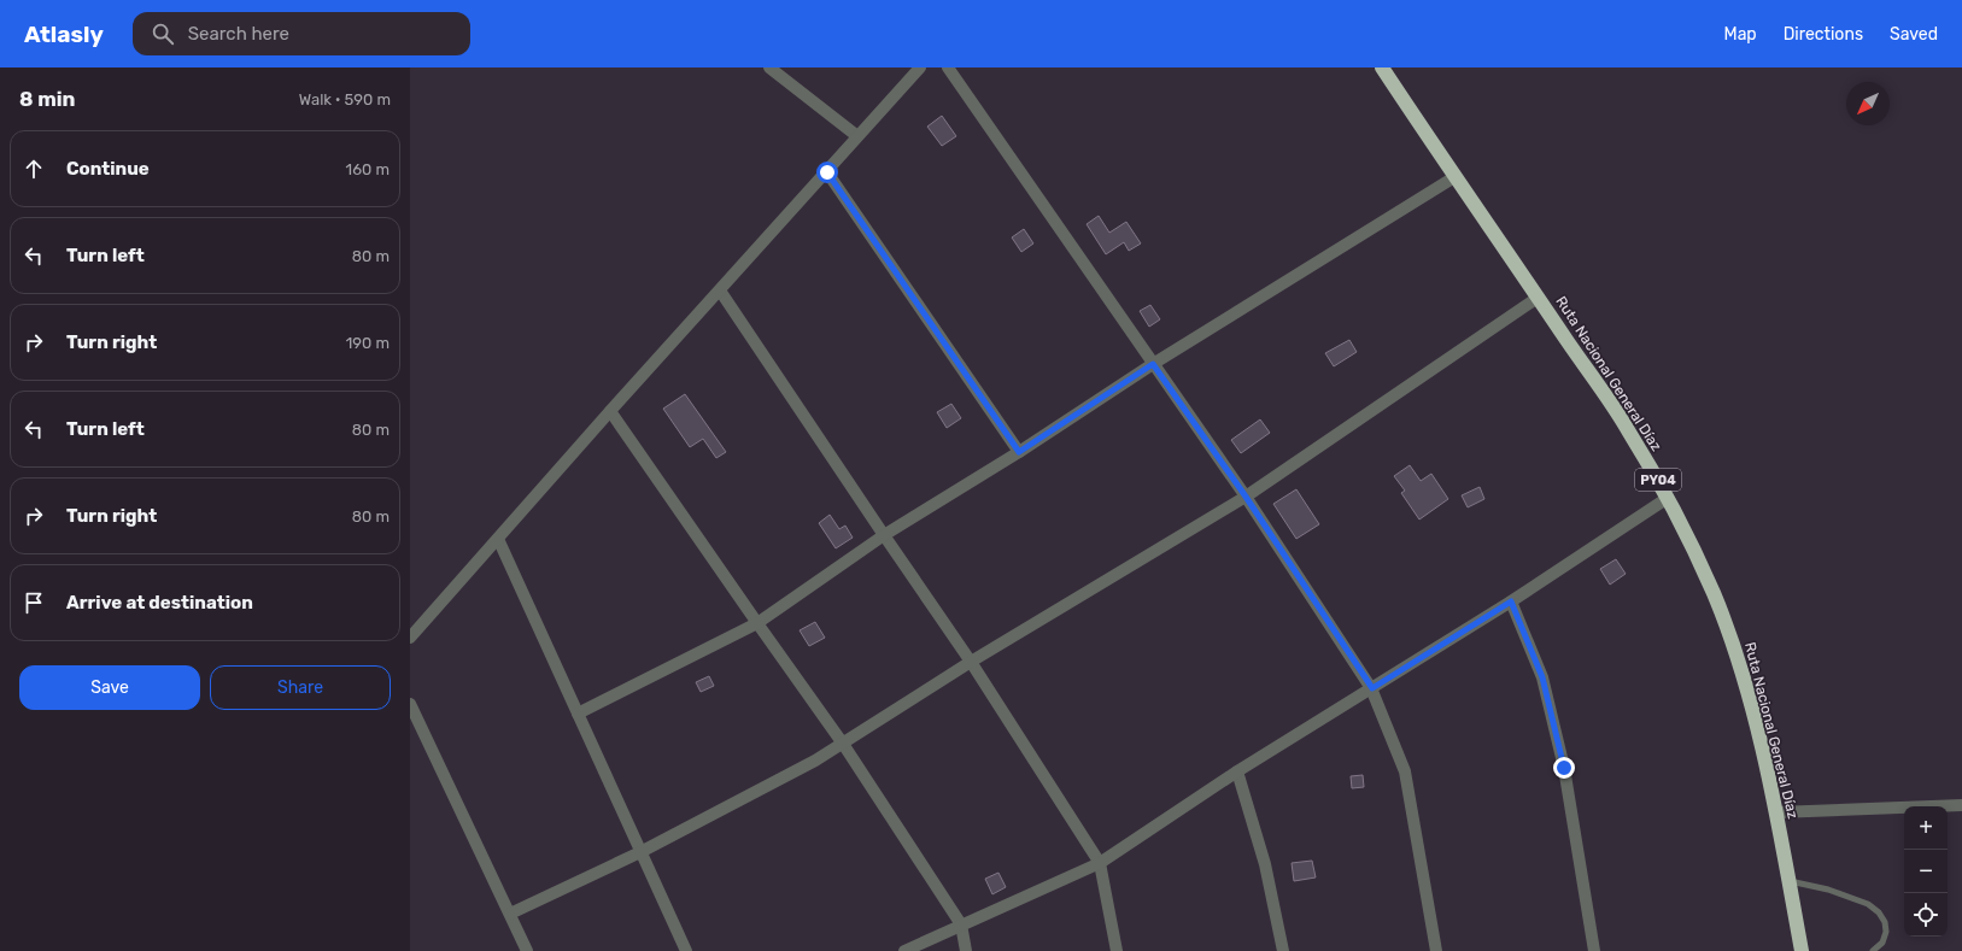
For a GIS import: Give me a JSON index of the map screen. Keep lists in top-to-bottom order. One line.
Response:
{"streets":{"highway":["Ruta Nacional General Díaz","PY04"]},"north":"bottom left","page":{"header":"Atlasly","search":"Search here","nav":["Map","Directions","Saved"],"heading":["8 min","Walk · 590 m"],"list":[["Continue","160 m"],["Turn left","80 m"],["Turn right","190 m"],["Turn left","80 m"],["Turn right","80 m"],"Arrive at destination"],"buttons":["Save","Share"],"map_buttons":["+","−"]}}
